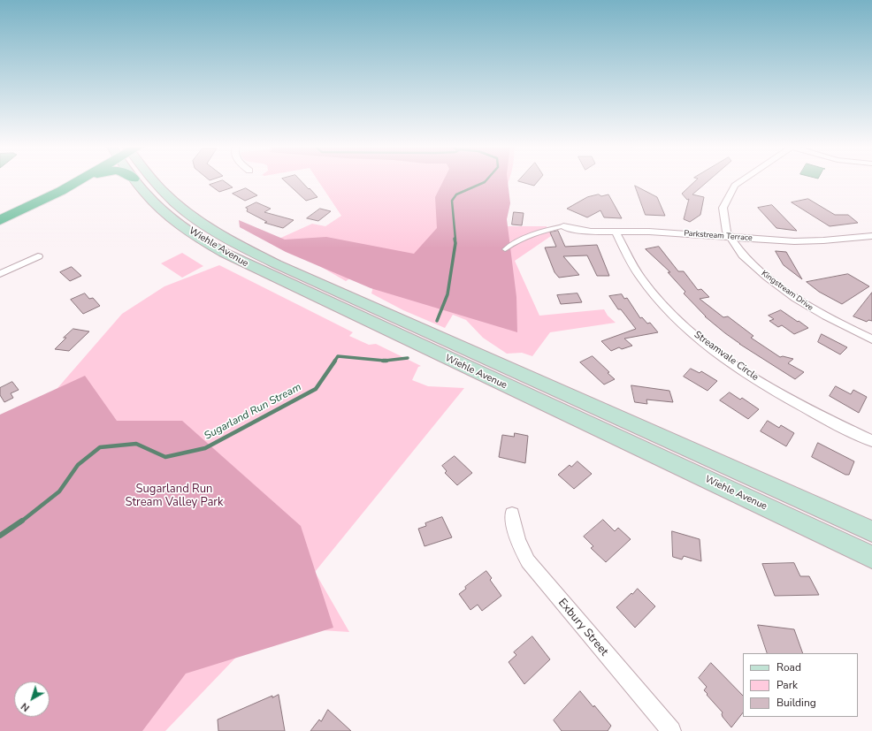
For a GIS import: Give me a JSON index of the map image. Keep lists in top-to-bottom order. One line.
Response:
{"streets":{"main road":["Wiehle Avenue"],"street":["Parkstream Terrace","Kingstream Drive","Streamvale Circle","Exbury Street"]},"crossings":[["Parkstream Terrace","Kingstream Drive"],["Parkstream Terrace","Streamvale Circle"]],"water":["Sugarland Run Stream"],"parks":["Sugarland Run Stream Valley Park"],"legend":["Road","Park","Building"],"north":"bottom left"}
